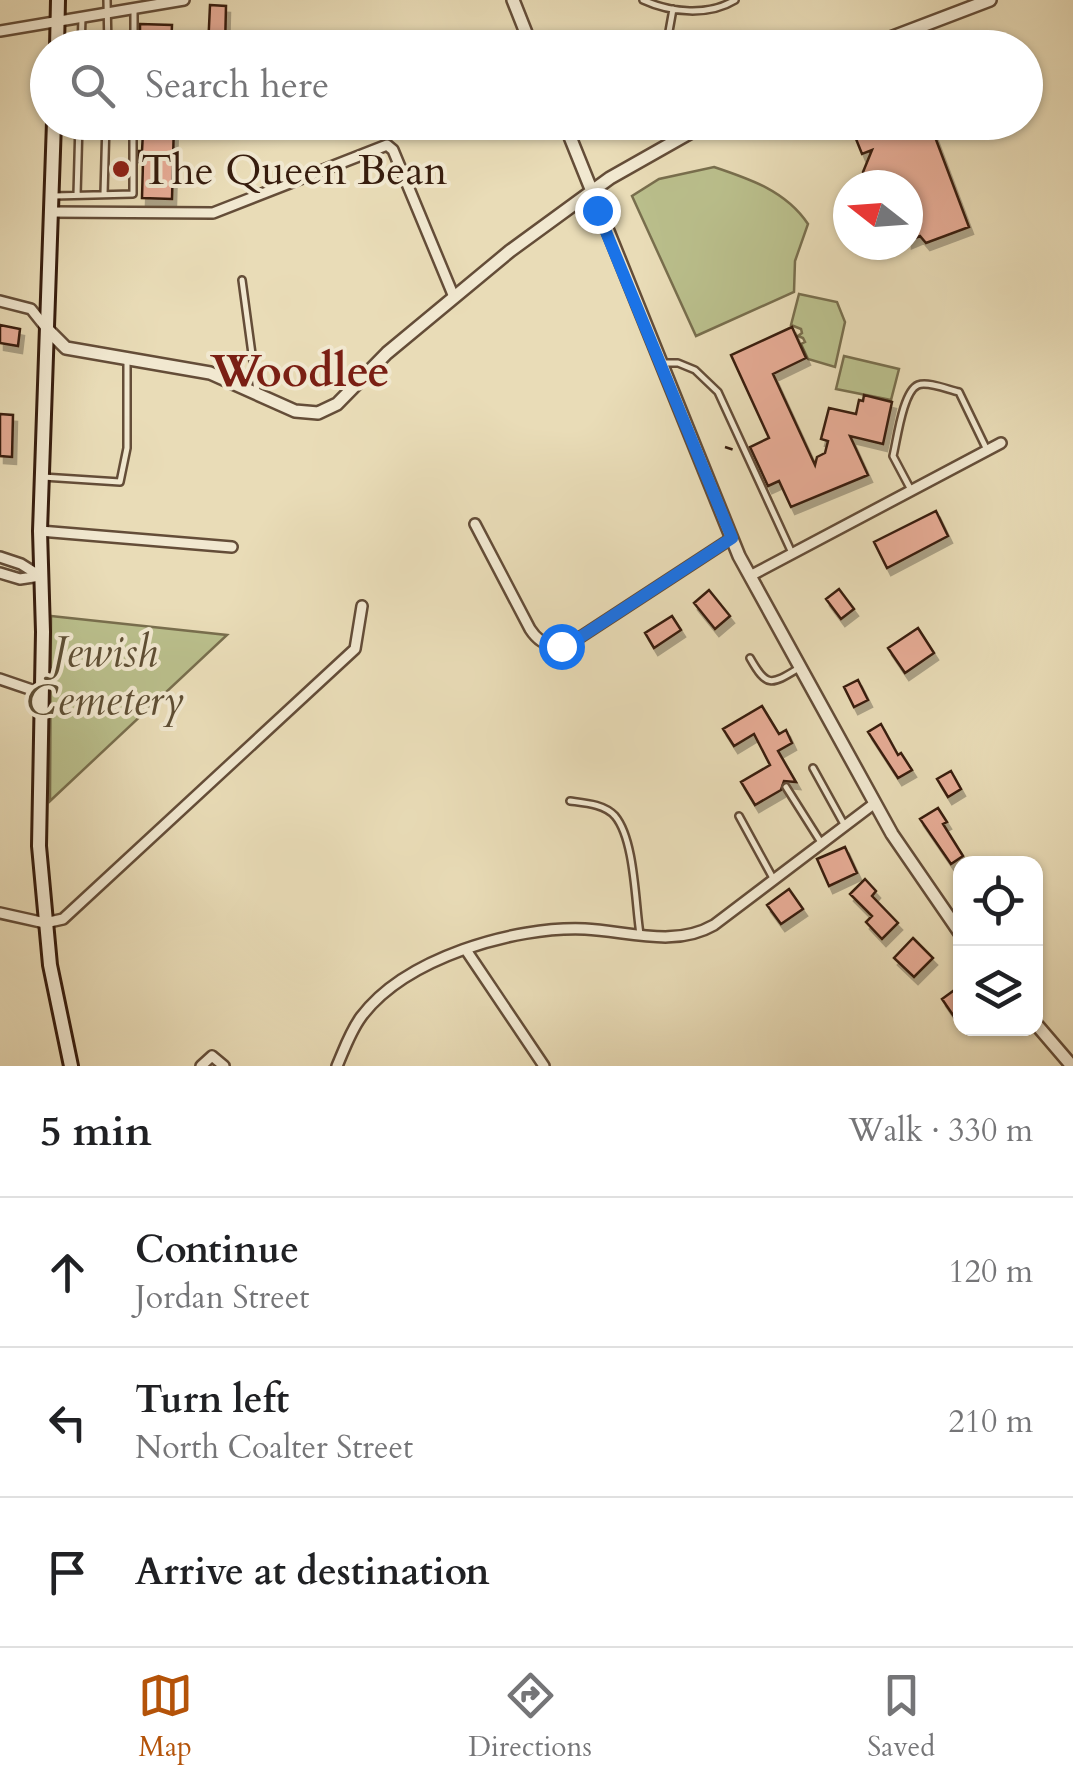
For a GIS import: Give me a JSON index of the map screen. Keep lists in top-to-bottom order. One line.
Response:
{"districts":["Woodlee"],"parks":["Jewish Cemetery"],"places":["The Queen Bean"],"north":"left","page":{"search":"Search here","heading":["5 min","Walk · 330 m"],"list":[["Continue","Jordan Street","120 m"],["Turn left","North Coalter Street","210 m"],"Arrive at destination"],"nav":["Map","Directions","Saved"]}}
